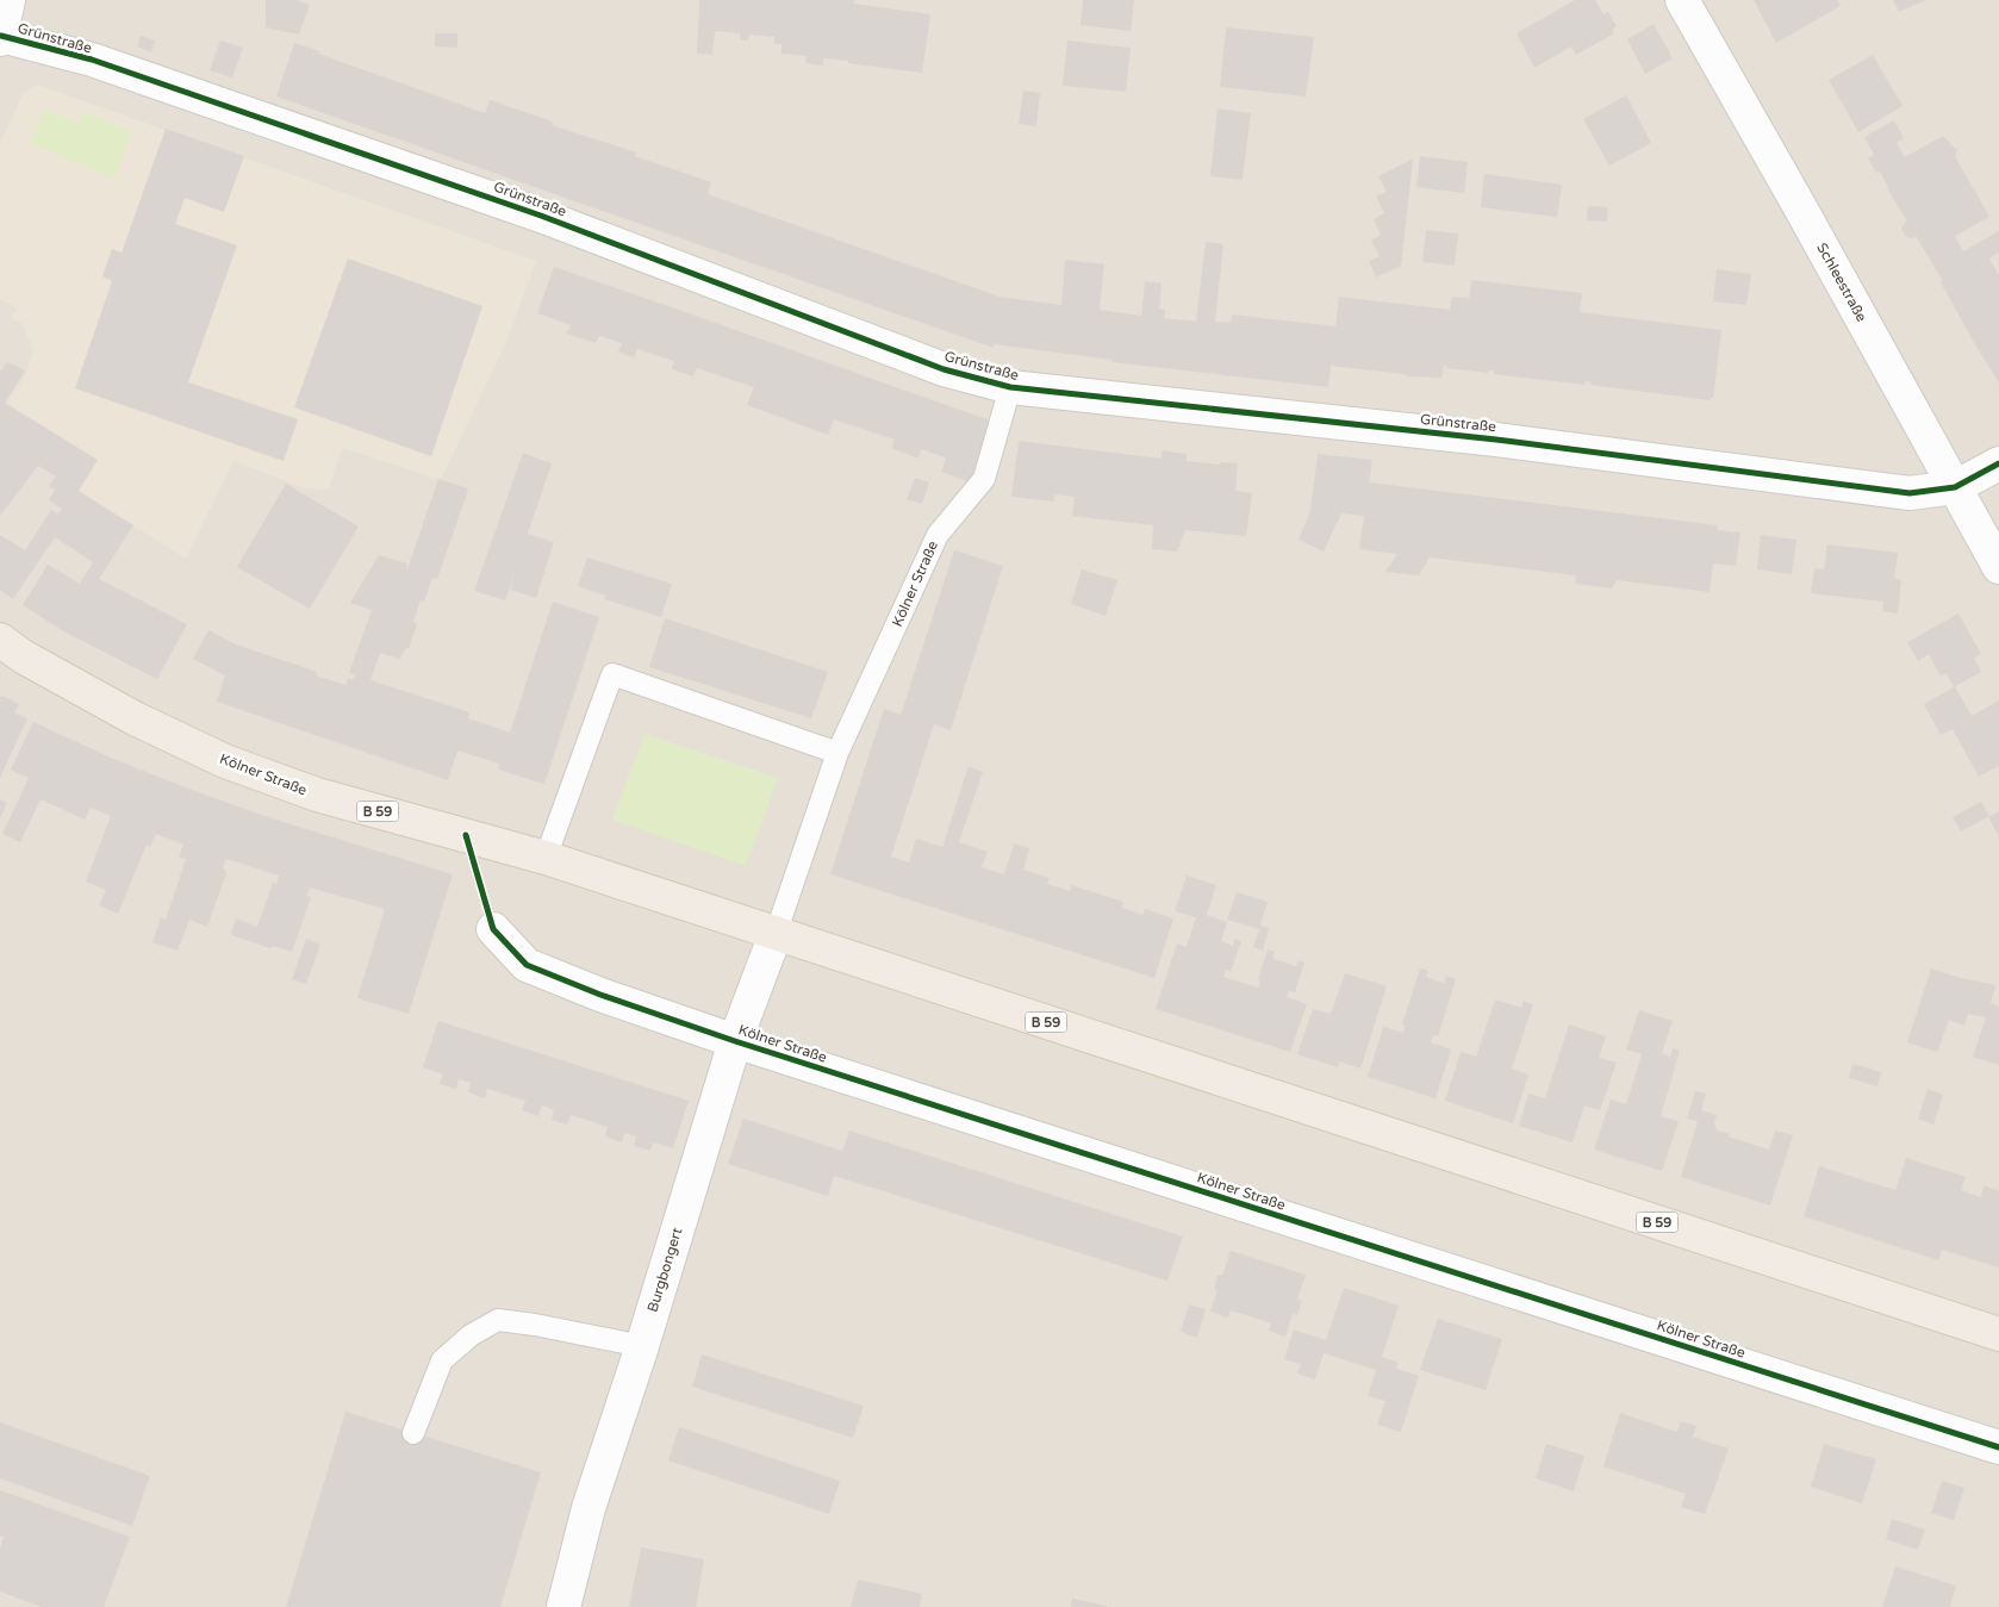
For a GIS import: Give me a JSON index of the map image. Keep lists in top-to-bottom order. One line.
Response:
{"streets":{"main road":["Kölner Straße","B 59"],"street":["Grünstraße","Schleestraße","Burgbongert"]},"crossings":[["Grünstraße","Schleestraße"],["Grünstraße","Kölner Straße"],["Kölner Straße","Burgbongert"]]}
